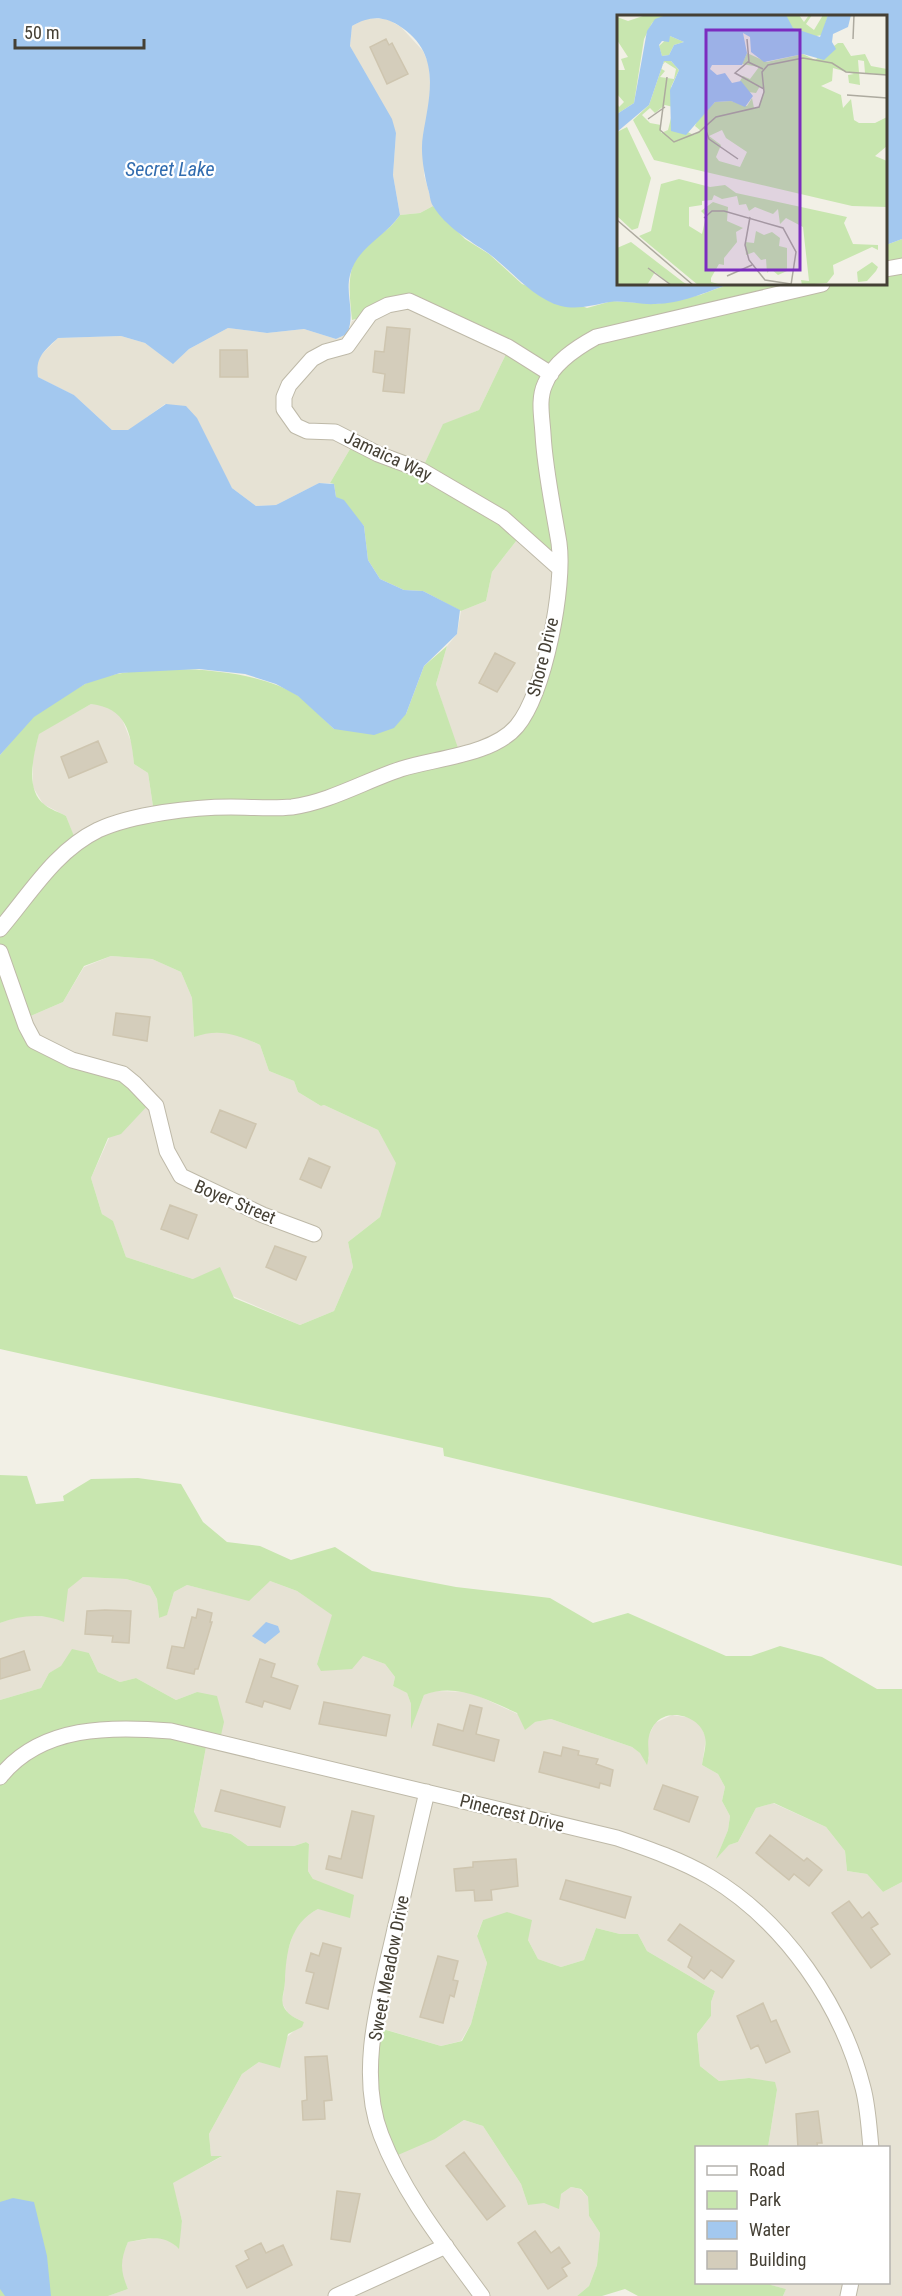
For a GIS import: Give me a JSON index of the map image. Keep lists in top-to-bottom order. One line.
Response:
{"streets":{"street":["Jamaica Way","Shore Drive","Boyer Street","Pinecrest Drive","Sweet Meadow Drive"]},"crossings":[["Jamaica Way","Shore Drive"],["Pinecrest Drive","Sweet Meadow Drive"]],"water":["Secret Lake"],"legend":["Road","Park","Water","Building"],"scale_bar":"50 m"}
